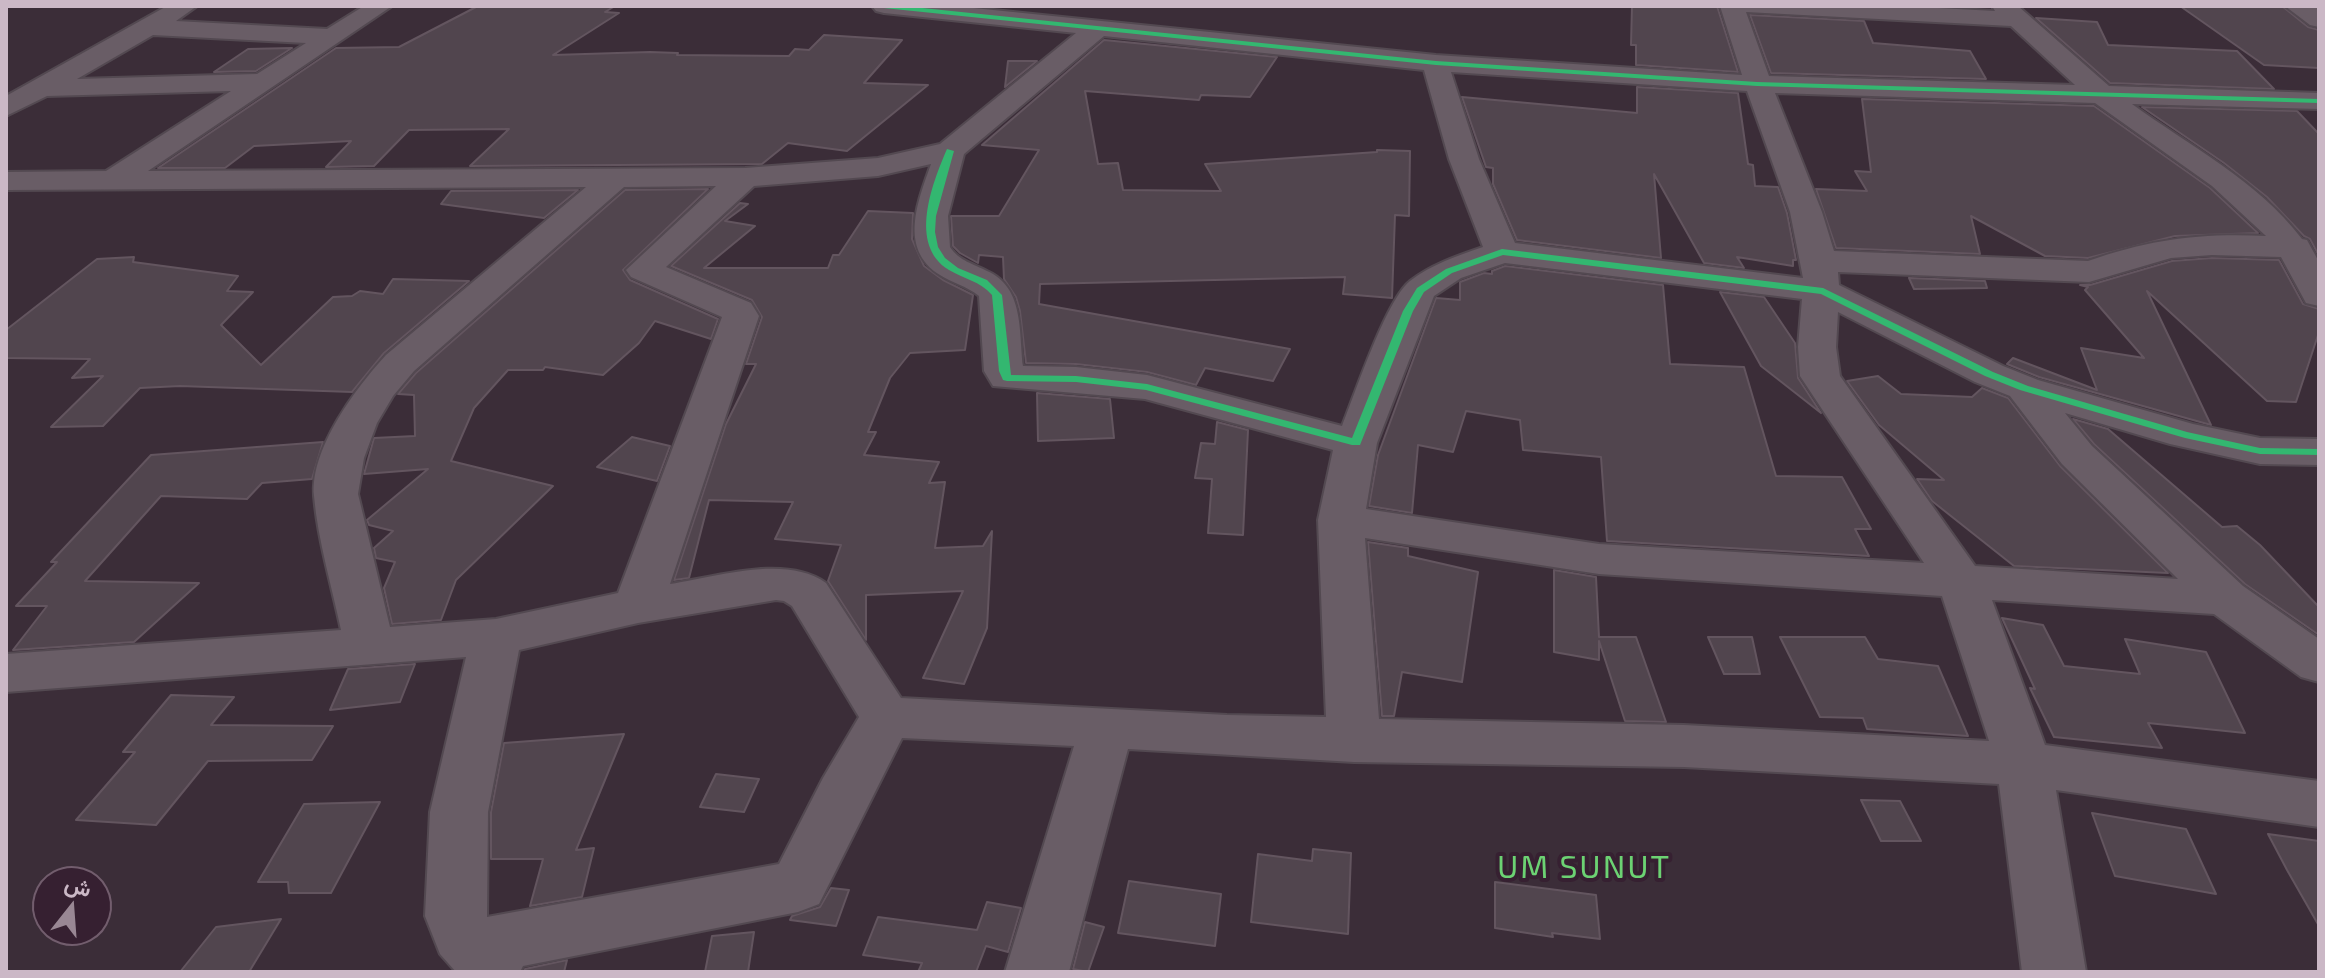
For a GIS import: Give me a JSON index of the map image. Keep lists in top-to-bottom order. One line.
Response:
{"districts":["UM SUNUT"],"north":"top"}
